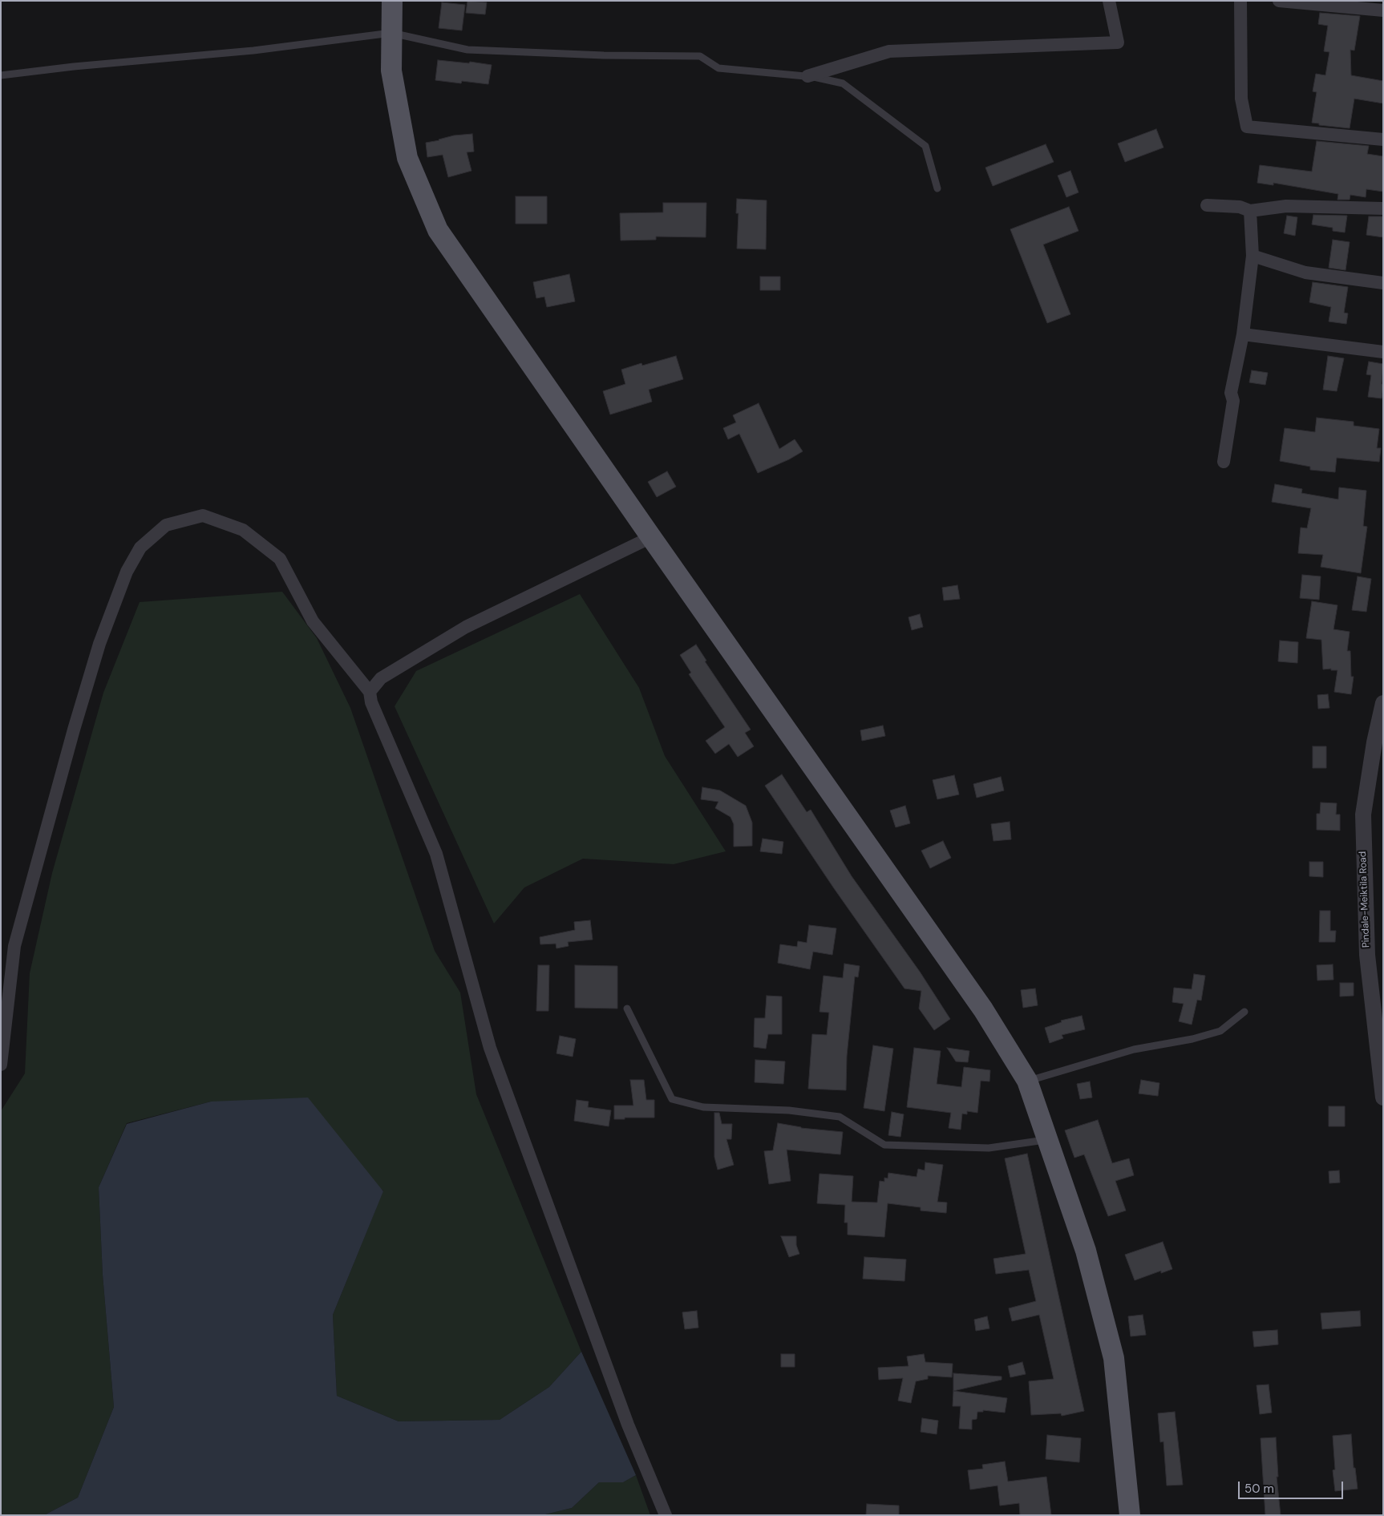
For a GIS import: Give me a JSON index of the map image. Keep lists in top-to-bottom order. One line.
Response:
{"streets":{"street":["Pindale-Meiktila Road"]},"scale_bar":"50 m"}
